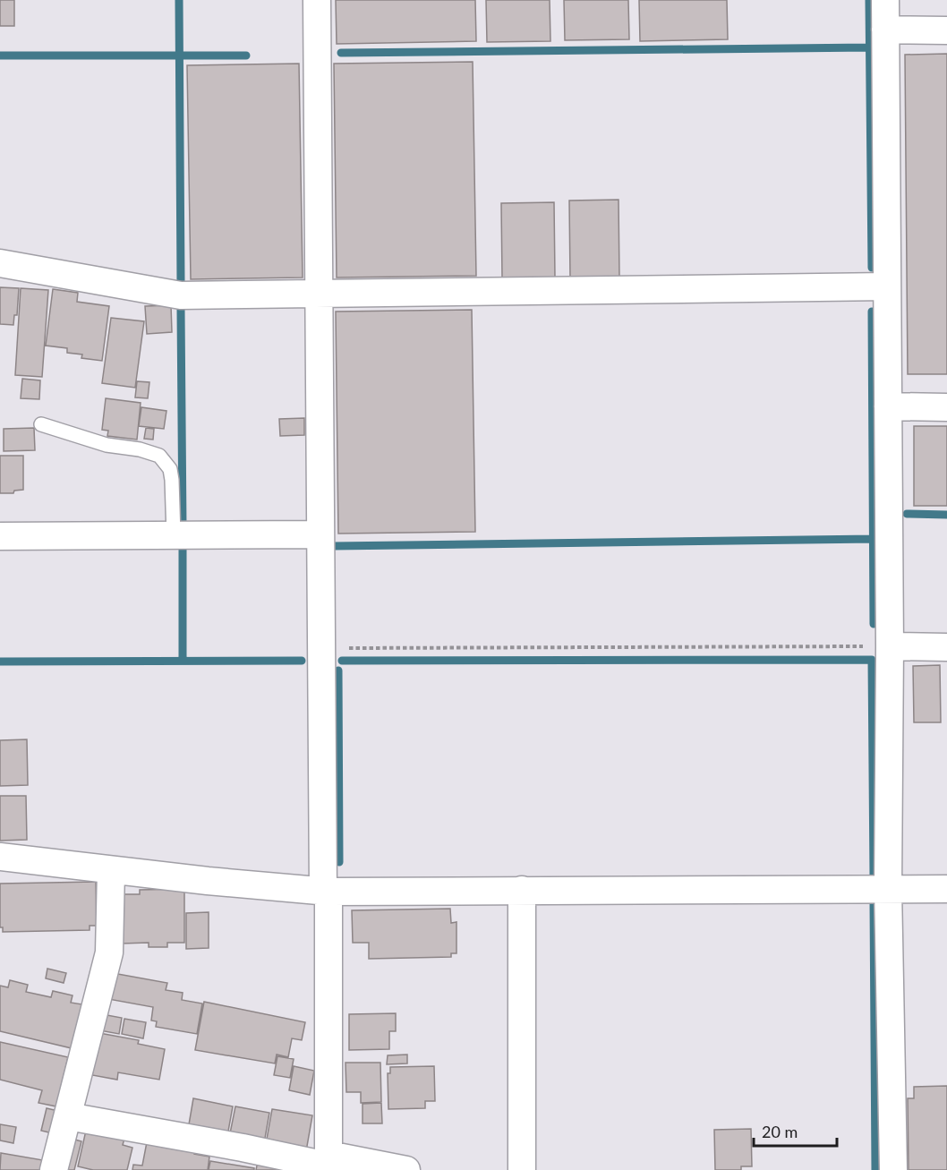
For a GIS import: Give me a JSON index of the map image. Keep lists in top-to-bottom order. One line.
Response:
{"scale_bar":"20 m"}
